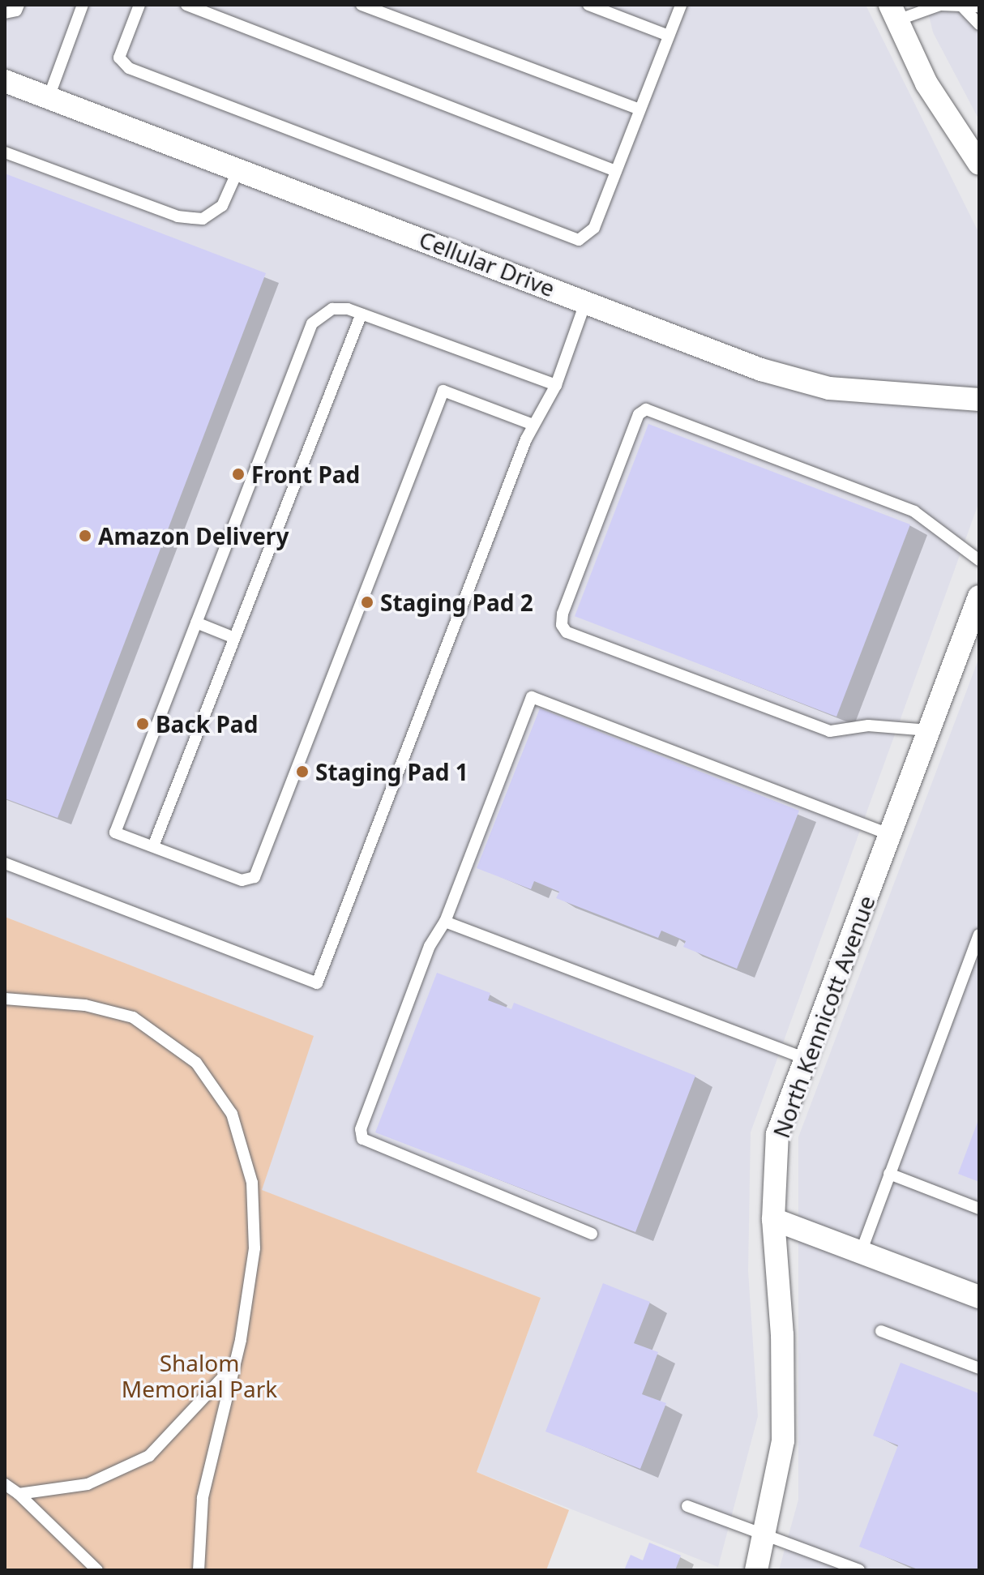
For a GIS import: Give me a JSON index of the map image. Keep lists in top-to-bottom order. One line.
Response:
{"streets":{"street":["Cellular Drive","North Kennicott Avenue"]},"parks":["Shalom Memorial Park"],"places":["Front Pad","Amazon Delivery","Staging Pad 2","Back Pad","Staging Pad 1"]}
